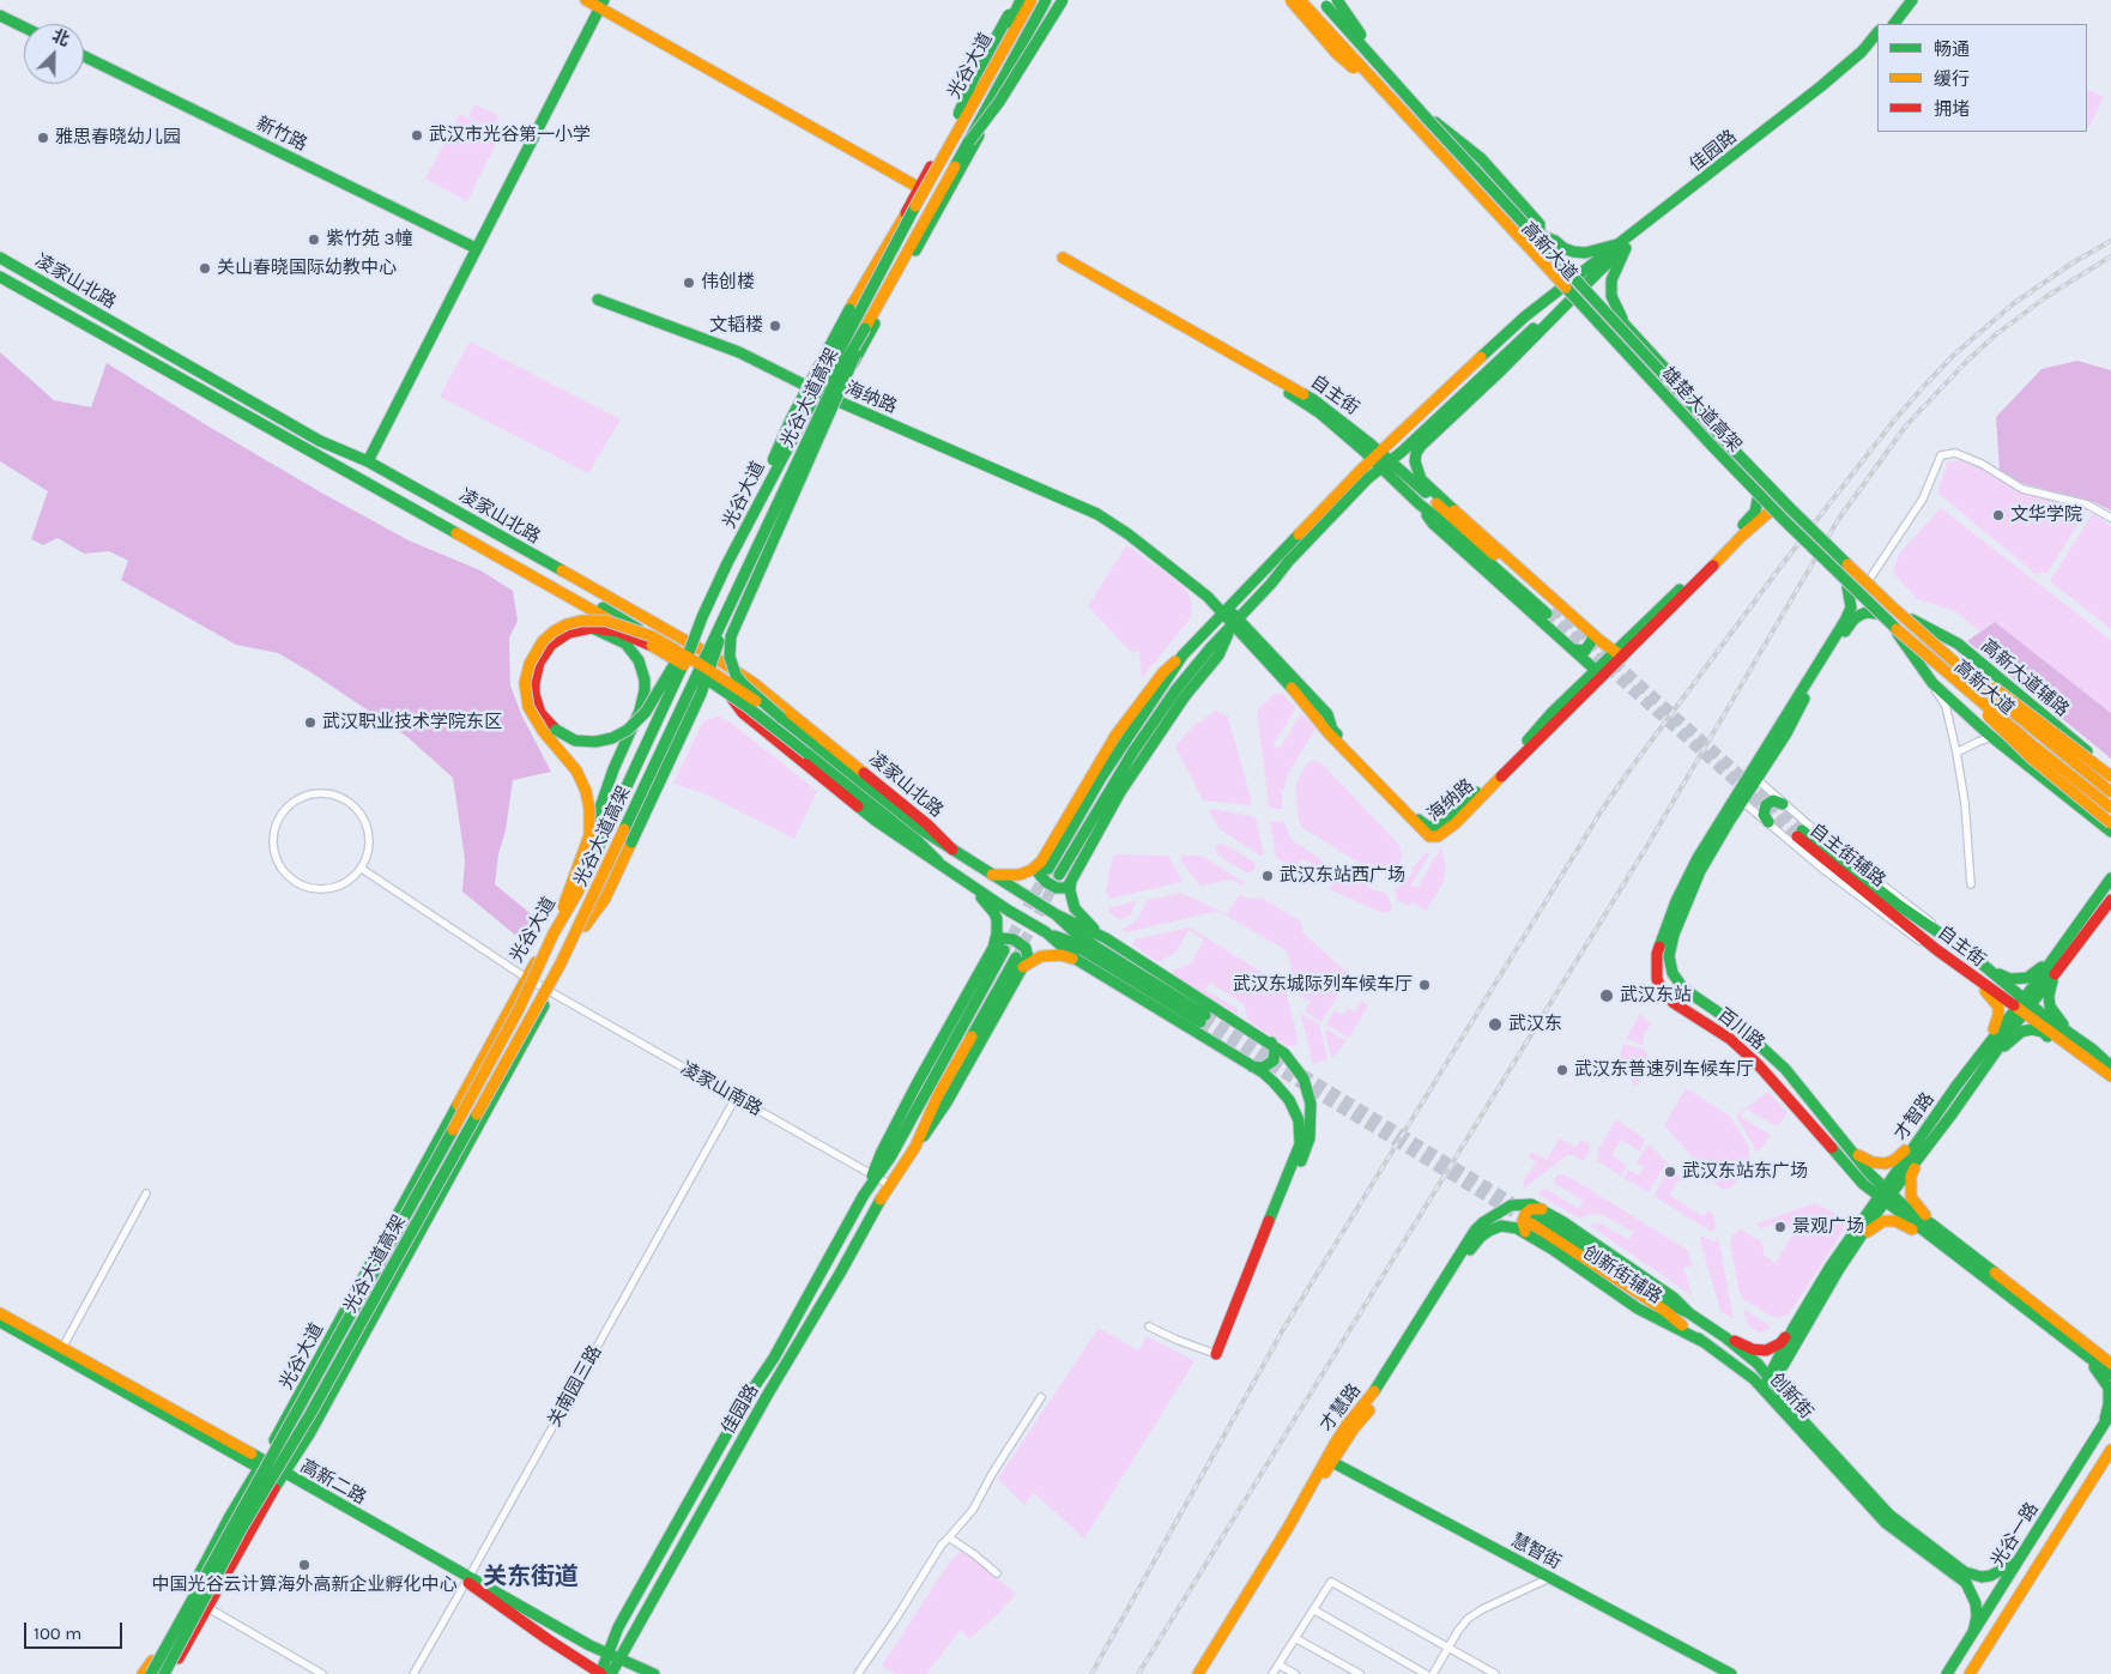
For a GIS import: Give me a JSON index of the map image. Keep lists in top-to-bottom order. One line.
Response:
{"streets":{"main road":["光谷大道","新竹路","佳园路","高新大道","凌家山北路","自主街","光谷大道高架","海纳路","雄楚大道高架","高新大道辅路","百川路","才智路","创新街辅路","创新街","才慧路","高新二路","光谷一路","慧智街"],"street":["自主街辅路","凌家山南路","关南园三路"]},"crossings":[["光谷大道","凌家山北路"],["光谷大道","海纳路"],["光谷大道","凌家山南路"],["光谷大道","高新二路"],["佳园路","高新大道"],["佳园路","自主街"],["佳园路","海纳路"],["佳园路","凌家山南路"],["佳园路","高新二路"],["高新大道","海纳路"],["高新大道","雄楚大道高架"],["高新大道","高新大道辅路"],["高新大道","百川路"],["自主街","自主街辅路"],["自主街","才智路"],["自主街辅路","百川路"],["百川路","才智路"],["凌家山南路","关南园三路"],["才智路","创新街"],["创新街辅路","创新街"],["创新街辅路","才慧路"],["关南园三路","高新二路"],["创新街","才慧路"],["创新街","光谷一路"],["才慧路","慧智街"]],"districts":["关东街道"],"places":["武汉市光谷第一小学","雅思春晓幼儿园","紫竹苑 3幢","关山春晓国际幼教中心","伟创楼","文韬楼","文华学院","武汉职业技术学院东区","武汉东站西广场","武汉东城际列车候车厅","武汉东站","武汉东","武汉东普速列车候车厅","武汉东站东广场","景观广场","中国光谷云计算海外高新企业孵化中心"],"legend":["畅通","缓行","拥堵"],"scale_bar":"100 m","north":"top right"}
